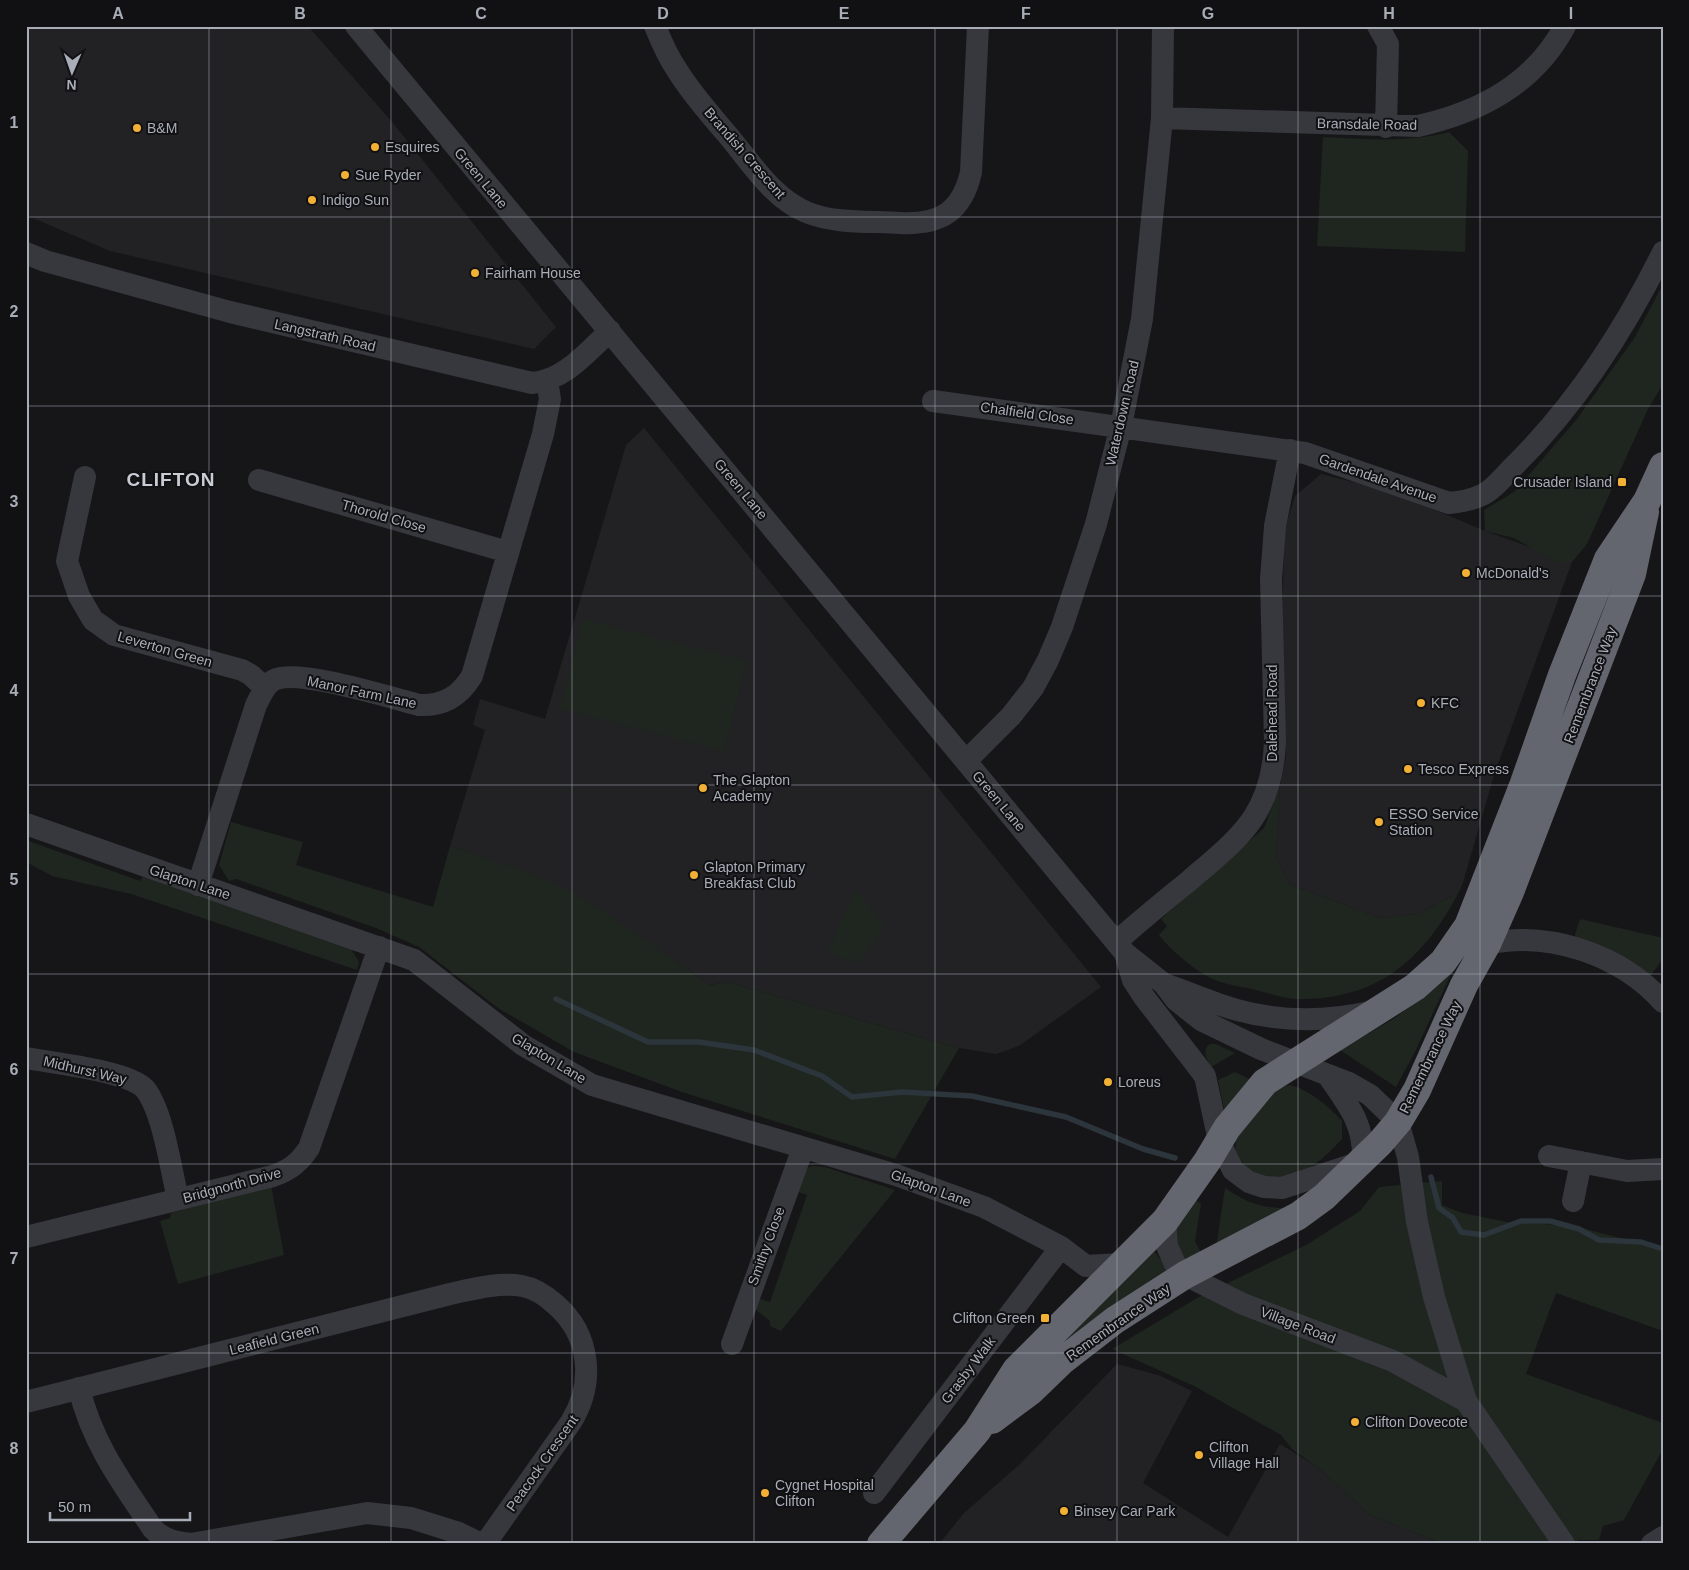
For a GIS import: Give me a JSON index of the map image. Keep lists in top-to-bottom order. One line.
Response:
{"streets":{"highway":["Remembrance Way"],"street":["Bransdale Road","Brandish Crescent","Green Lane","Langstrath Road","Chalfield Close","Waterdown Road","Gardendale Avenue","Thorold Close","Leverton Green","Manor Farm Lane","Dalehead Road","Glapton Lane","Midhurst Way","Bridgnorth Drive","Smithy Close","Village Road","Leafield Green","Grasby Walk","Peacock Crescent"]},"crossings":[["Bransdale Road","Waterdown Road"],["Green Lane","Waterdown Road"],["Green Lane","Remembrance Way"],["Green Lane","Dalehead Road"],["Green Lane","Village Road"],["Langstrath Road","Manor Farm Lane"],["Chalfield Close","Waterdown Road"],["Chalfield Close","Gardendale Avenue"],["Waterdown Road","Gardendale Avenue"],["Gardendale Avenue","Dalehead Road"],["Thorold Close","Manor Farm Lane"],["Leverton Green","Manor Farm Lane"],["Remembrance Way","Village Road"],["Glapton Lane","Bridgnorth Drive"],["Glapton Lane","Smithy Close"],["Glapton Lane","Grasby Walk"],["Midhurst Way","Bridgnorth Drive"],["Leafield Green","Peacock Crescent"]],"districts":["CLIFTON"],"places":{"other":["B&M","Esquires","Sue Ryder","Indigo Sun","Fairham House","McDonald's","KFC","Tesco Express","The Glapton Academy","ESSO Service Station","Glapton Primary Breakfast Club","Loreus","Clifton Dovecote","Clifton Village Hall","Cygnet Hospital Clifton","Binsey Car Park"],"transit":["Crusader Island","Clifton Green"]},"scale_bar":"50 m","north":"bottom","grid":{"columns":["A","B","C","D","E","F","G","H","I"],"rows":["1","2","3","4","5","6","7","8"]}}
